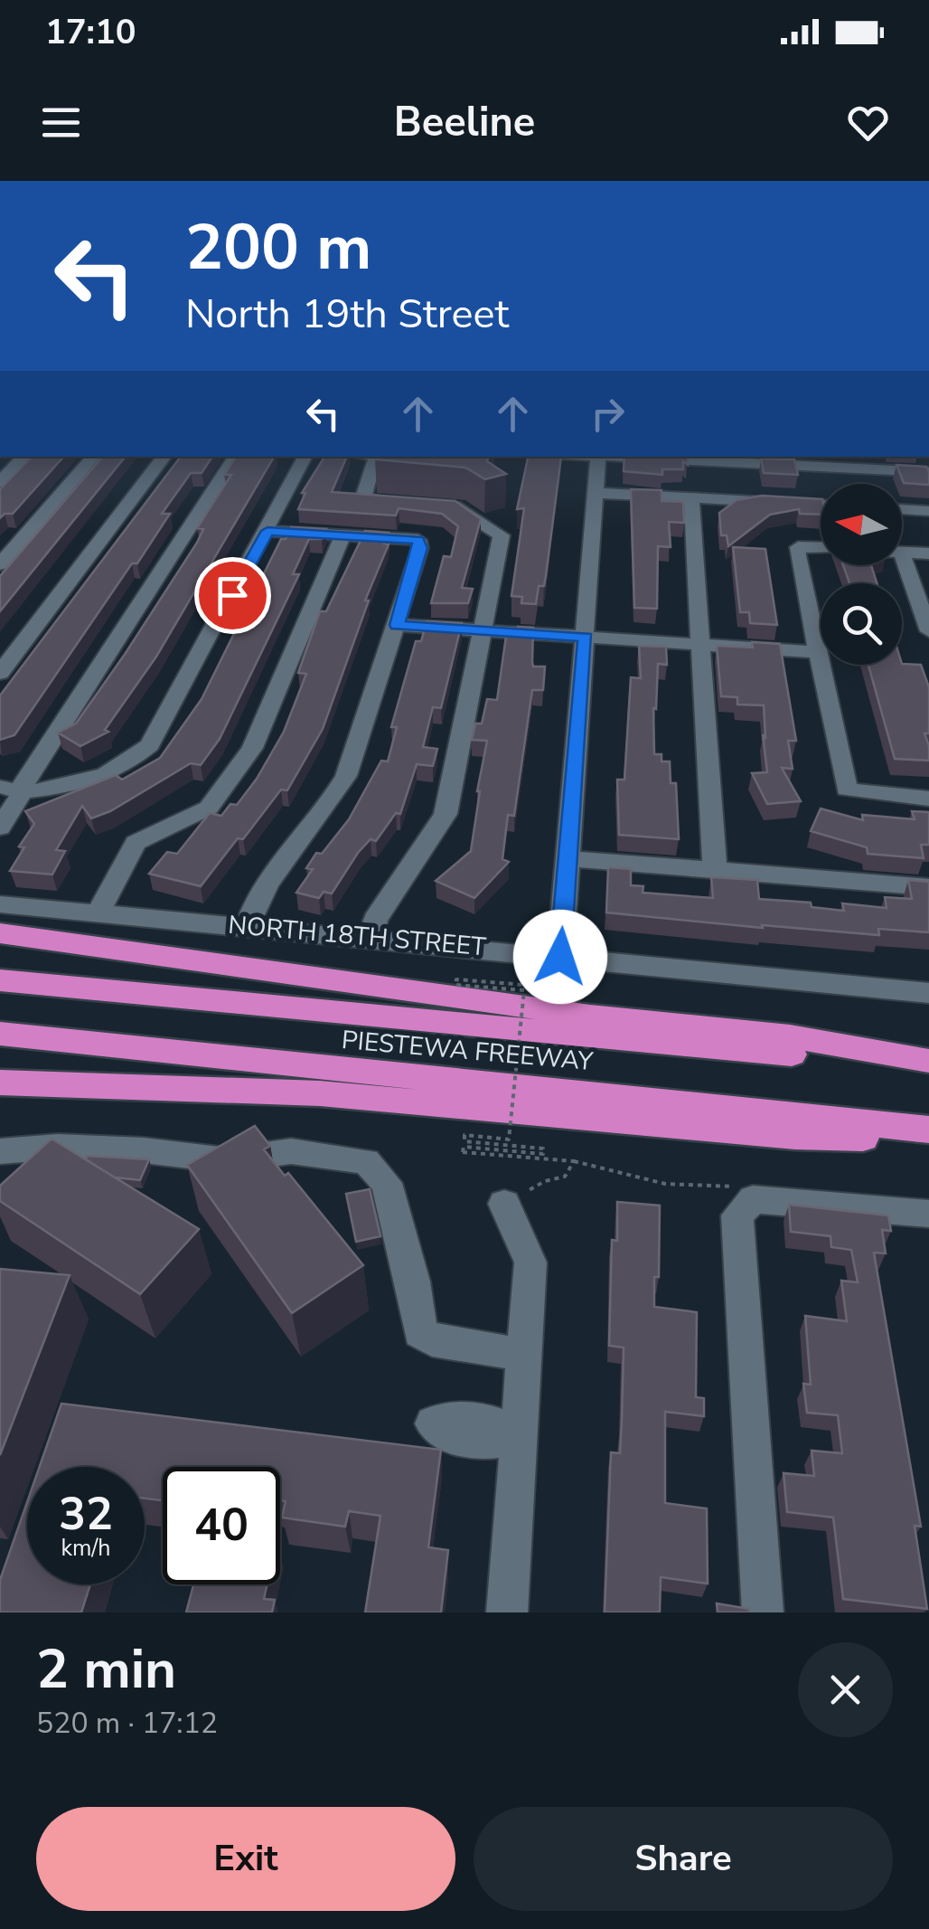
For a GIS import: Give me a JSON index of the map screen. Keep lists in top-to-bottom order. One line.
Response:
{"streets":{"highway":["PIESTEWA FREEWAY"],"street":["NORTH 18TH STREET"]},"north":"left","page":{"status":"17:10","header":"Beeline","turn":["200 m","North 19th Street"],"speed":"32 km/h","limit":"40","heading":["2 min","520 m · 17:12"],"buttons":["Exit","Share"]}}
